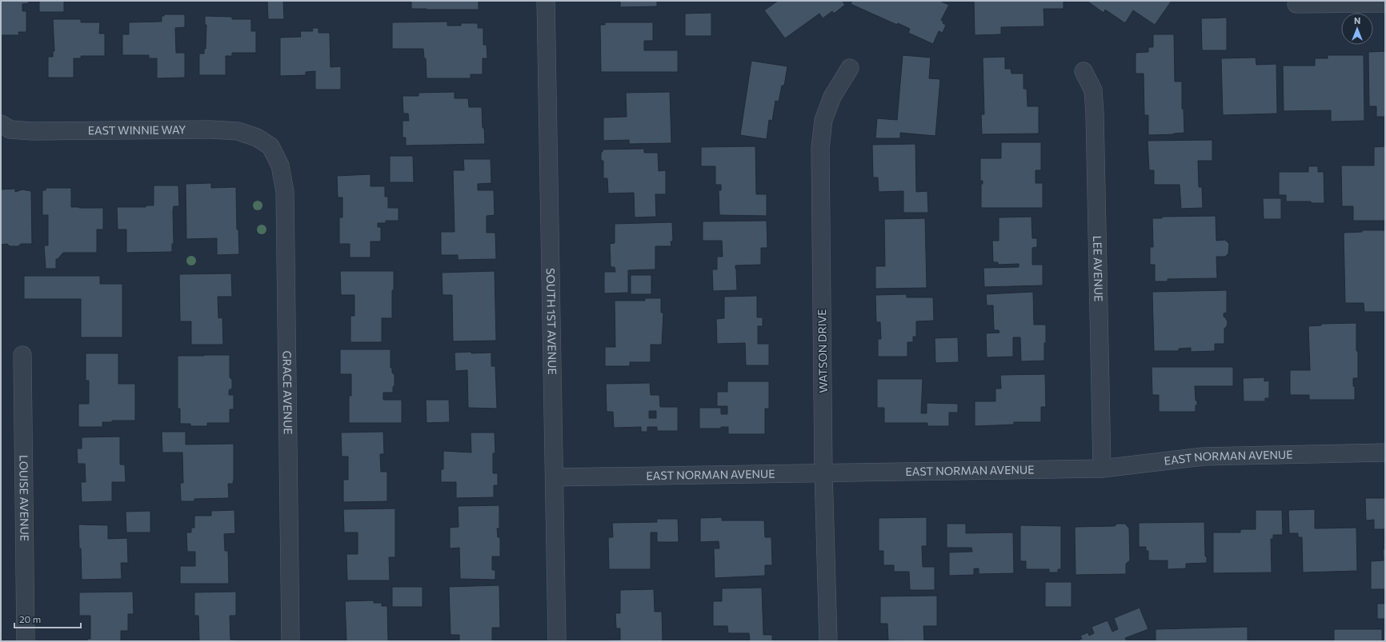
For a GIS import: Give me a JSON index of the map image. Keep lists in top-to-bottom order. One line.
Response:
{"streets":{"street":["EAST WINNIE WAY","LEE AVENUE","SOUTH 1ST AVENUE","WATSON DRIVE","GRACE AVENUE","EAST NORMAN AVENUE","LOUISE AVENUE"]},"crossings":[["EAST WINNIE WAY","GRACE AVENUE"],["LEE AVENUE","EAST NORMAN AVENUE"],["SOUTH 1ST AVENUE","EAST NORMAN AVENUE"],["WATSON DRIVE","EAST NORMAN AVENUE"]],"scale_bar":"20 m","north":"top"}
